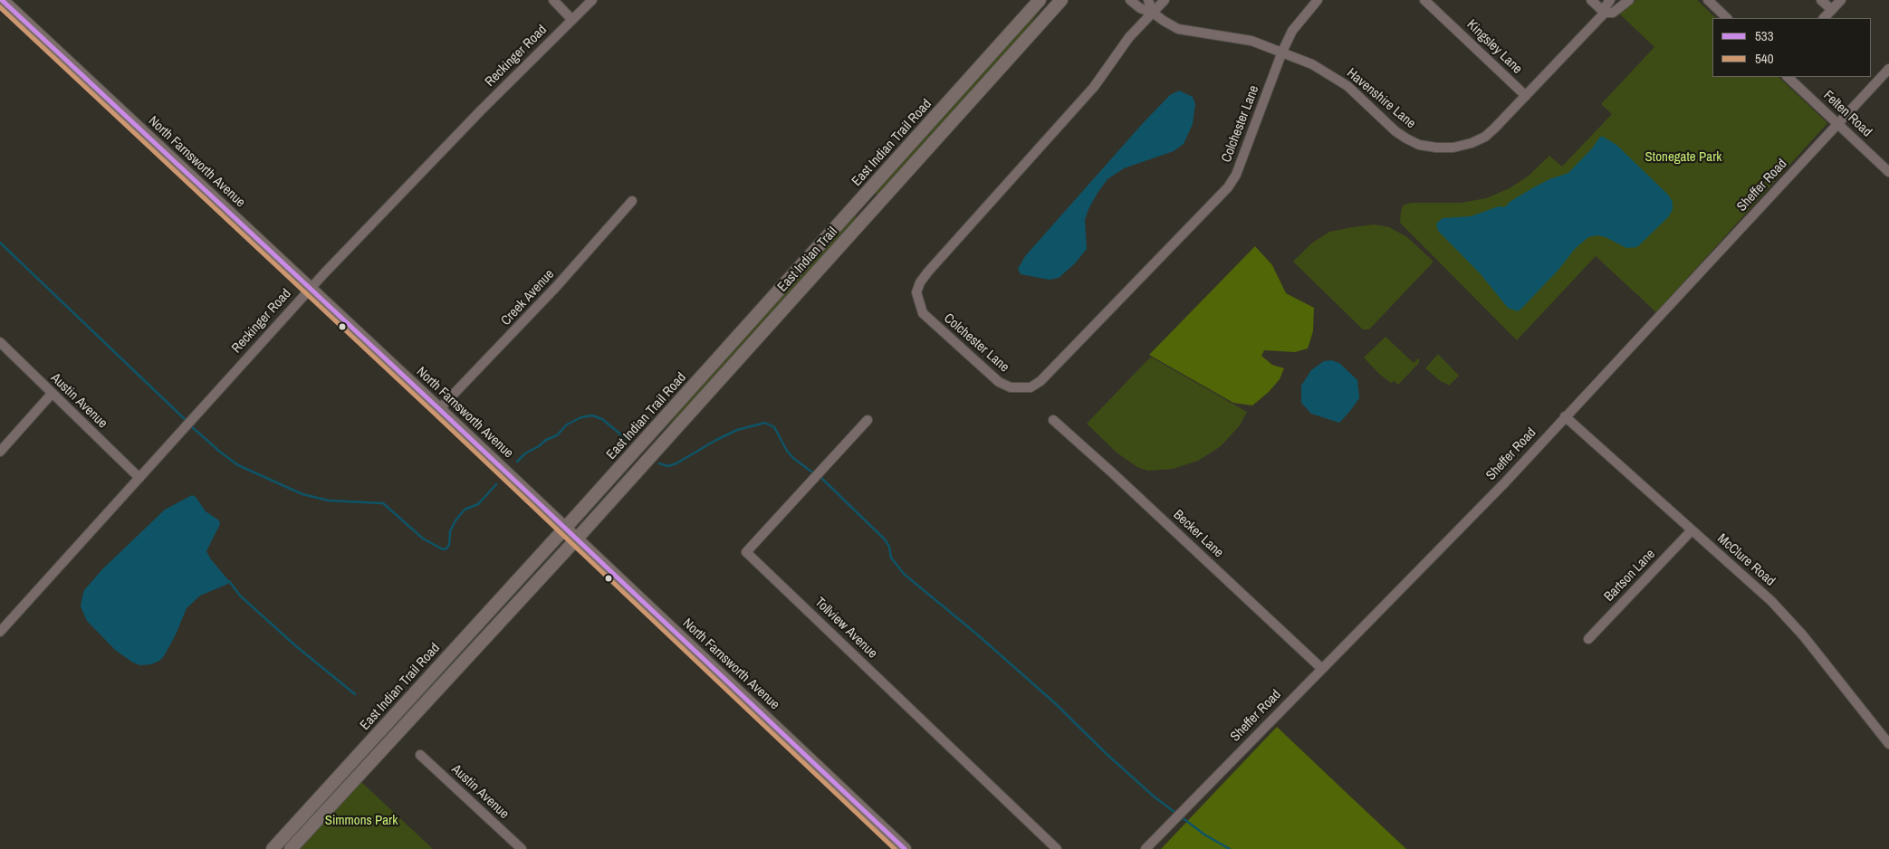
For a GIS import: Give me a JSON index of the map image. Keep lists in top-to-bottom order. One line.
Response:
{"streets":{"main road":["East Indian Trail Road","North Farnsworth Avenue","East Indian Trail"],"street":["Kingsley Lane","Reckinger Road","Havenshire Lane","Felten Road","Colchester Lane","Sheffer Road","Creek Avenue","Austin Avenue","Becker Lane","McClure Road","Bartson Lane","Tollview Avenue"]},"crossings":[["Kingsley Lane","Havenshire Lane"],["Reckinger Road","North Farnsworth Avenue"],["Reckinger Road","Austin Avenue"],["Havenshire Lane","Colchester Lane"],["Felten Road","Sheffer Road"],["East Indian Trail Road","North Farnsworth Avenue"],["East Indian Trail Road","East Indian Trail"],["North Farnsworth Avenue","East Indian Trail"],["North Farnsworth Avenue","Creek Avenue"],["Sheffer Road","Becker Lane"],["Sheffer Road","McClure Road"],["McClure Road","Bartson Lane"]],"parks":["Stonegate Park","Simmons Park"],"lines":["transit line 533","transit line 540"],"legend":["533","540"]}
